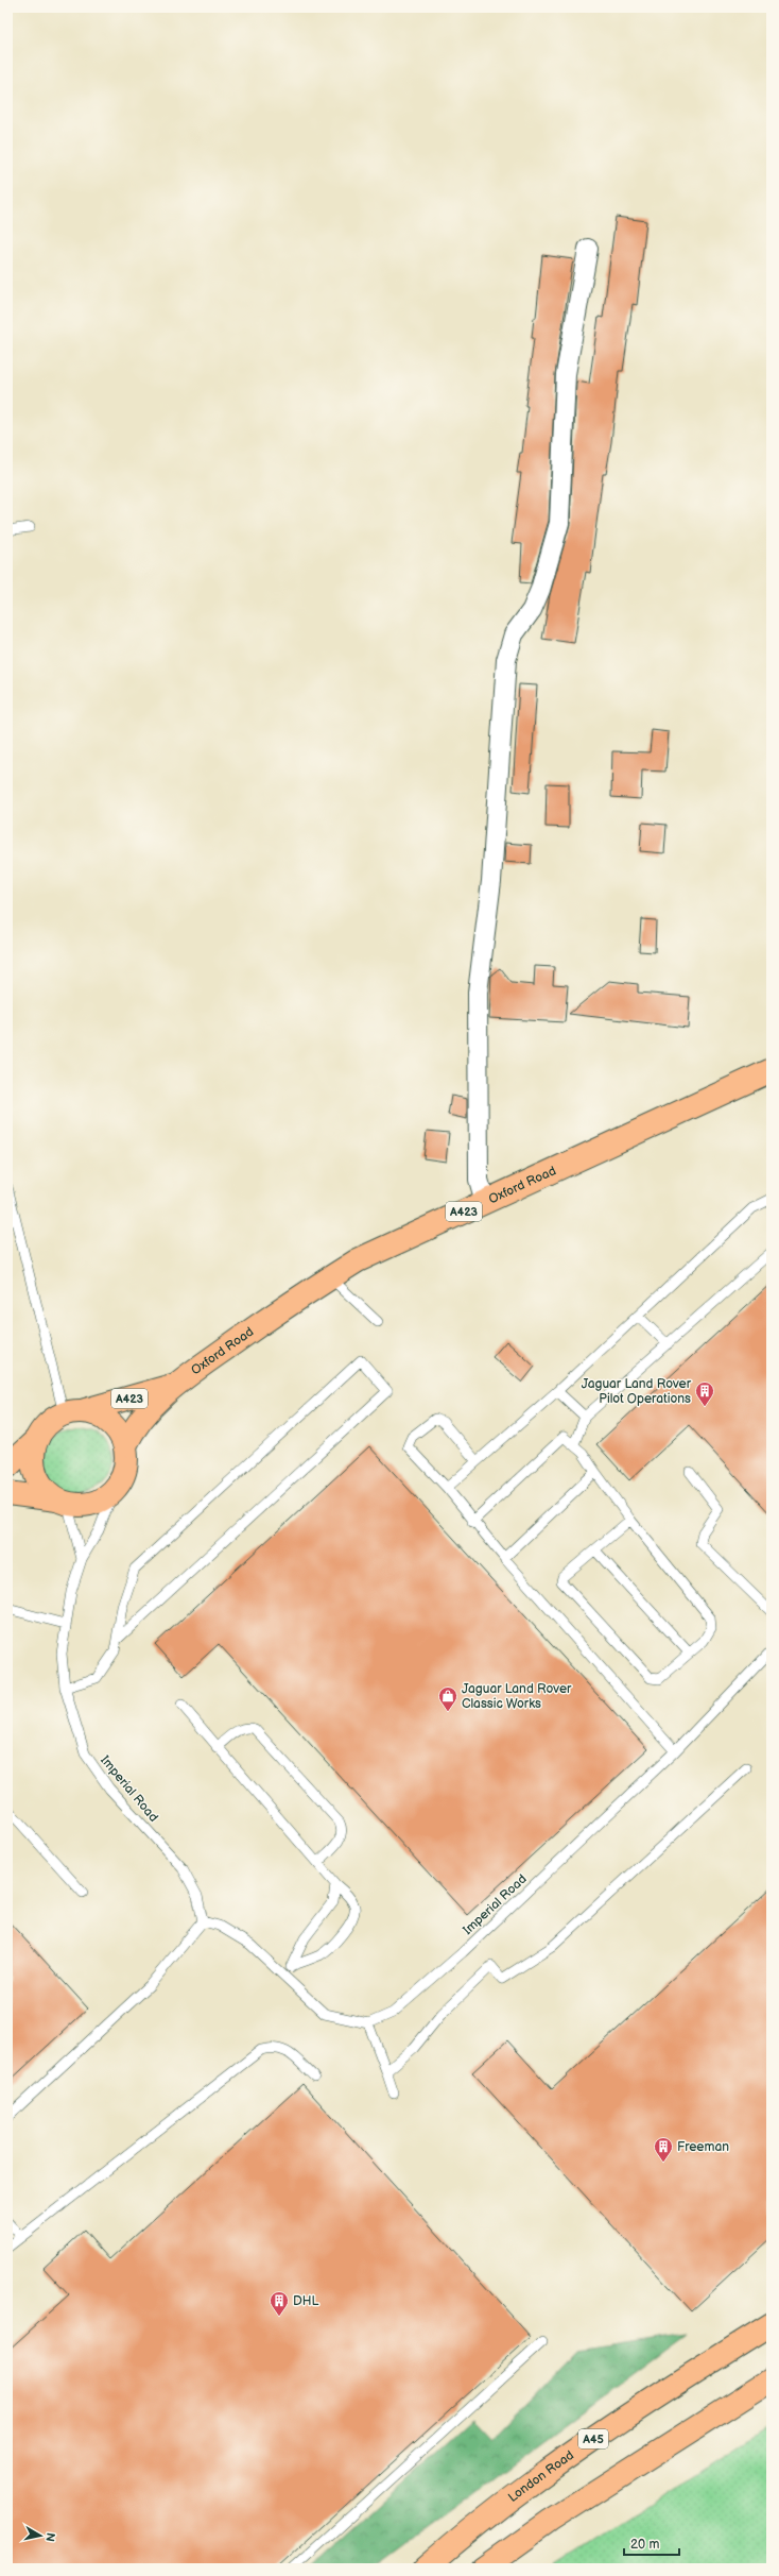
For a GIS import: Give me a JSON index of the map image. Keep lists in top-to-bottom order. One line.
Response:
{"streets":{"highway":["Oxford Road","A423","A45","London Road"],"lane":["Imperial Road"]},"crossings":[["Oxford Road","Imperial Road"]],"places":{"building":["Jaguar Land Rover Pilot Operations","Freeman","DHL"],"shop":["Jaguar Land Rover Classic Works"]},"scale_bar":"20 m","north":"right"}
